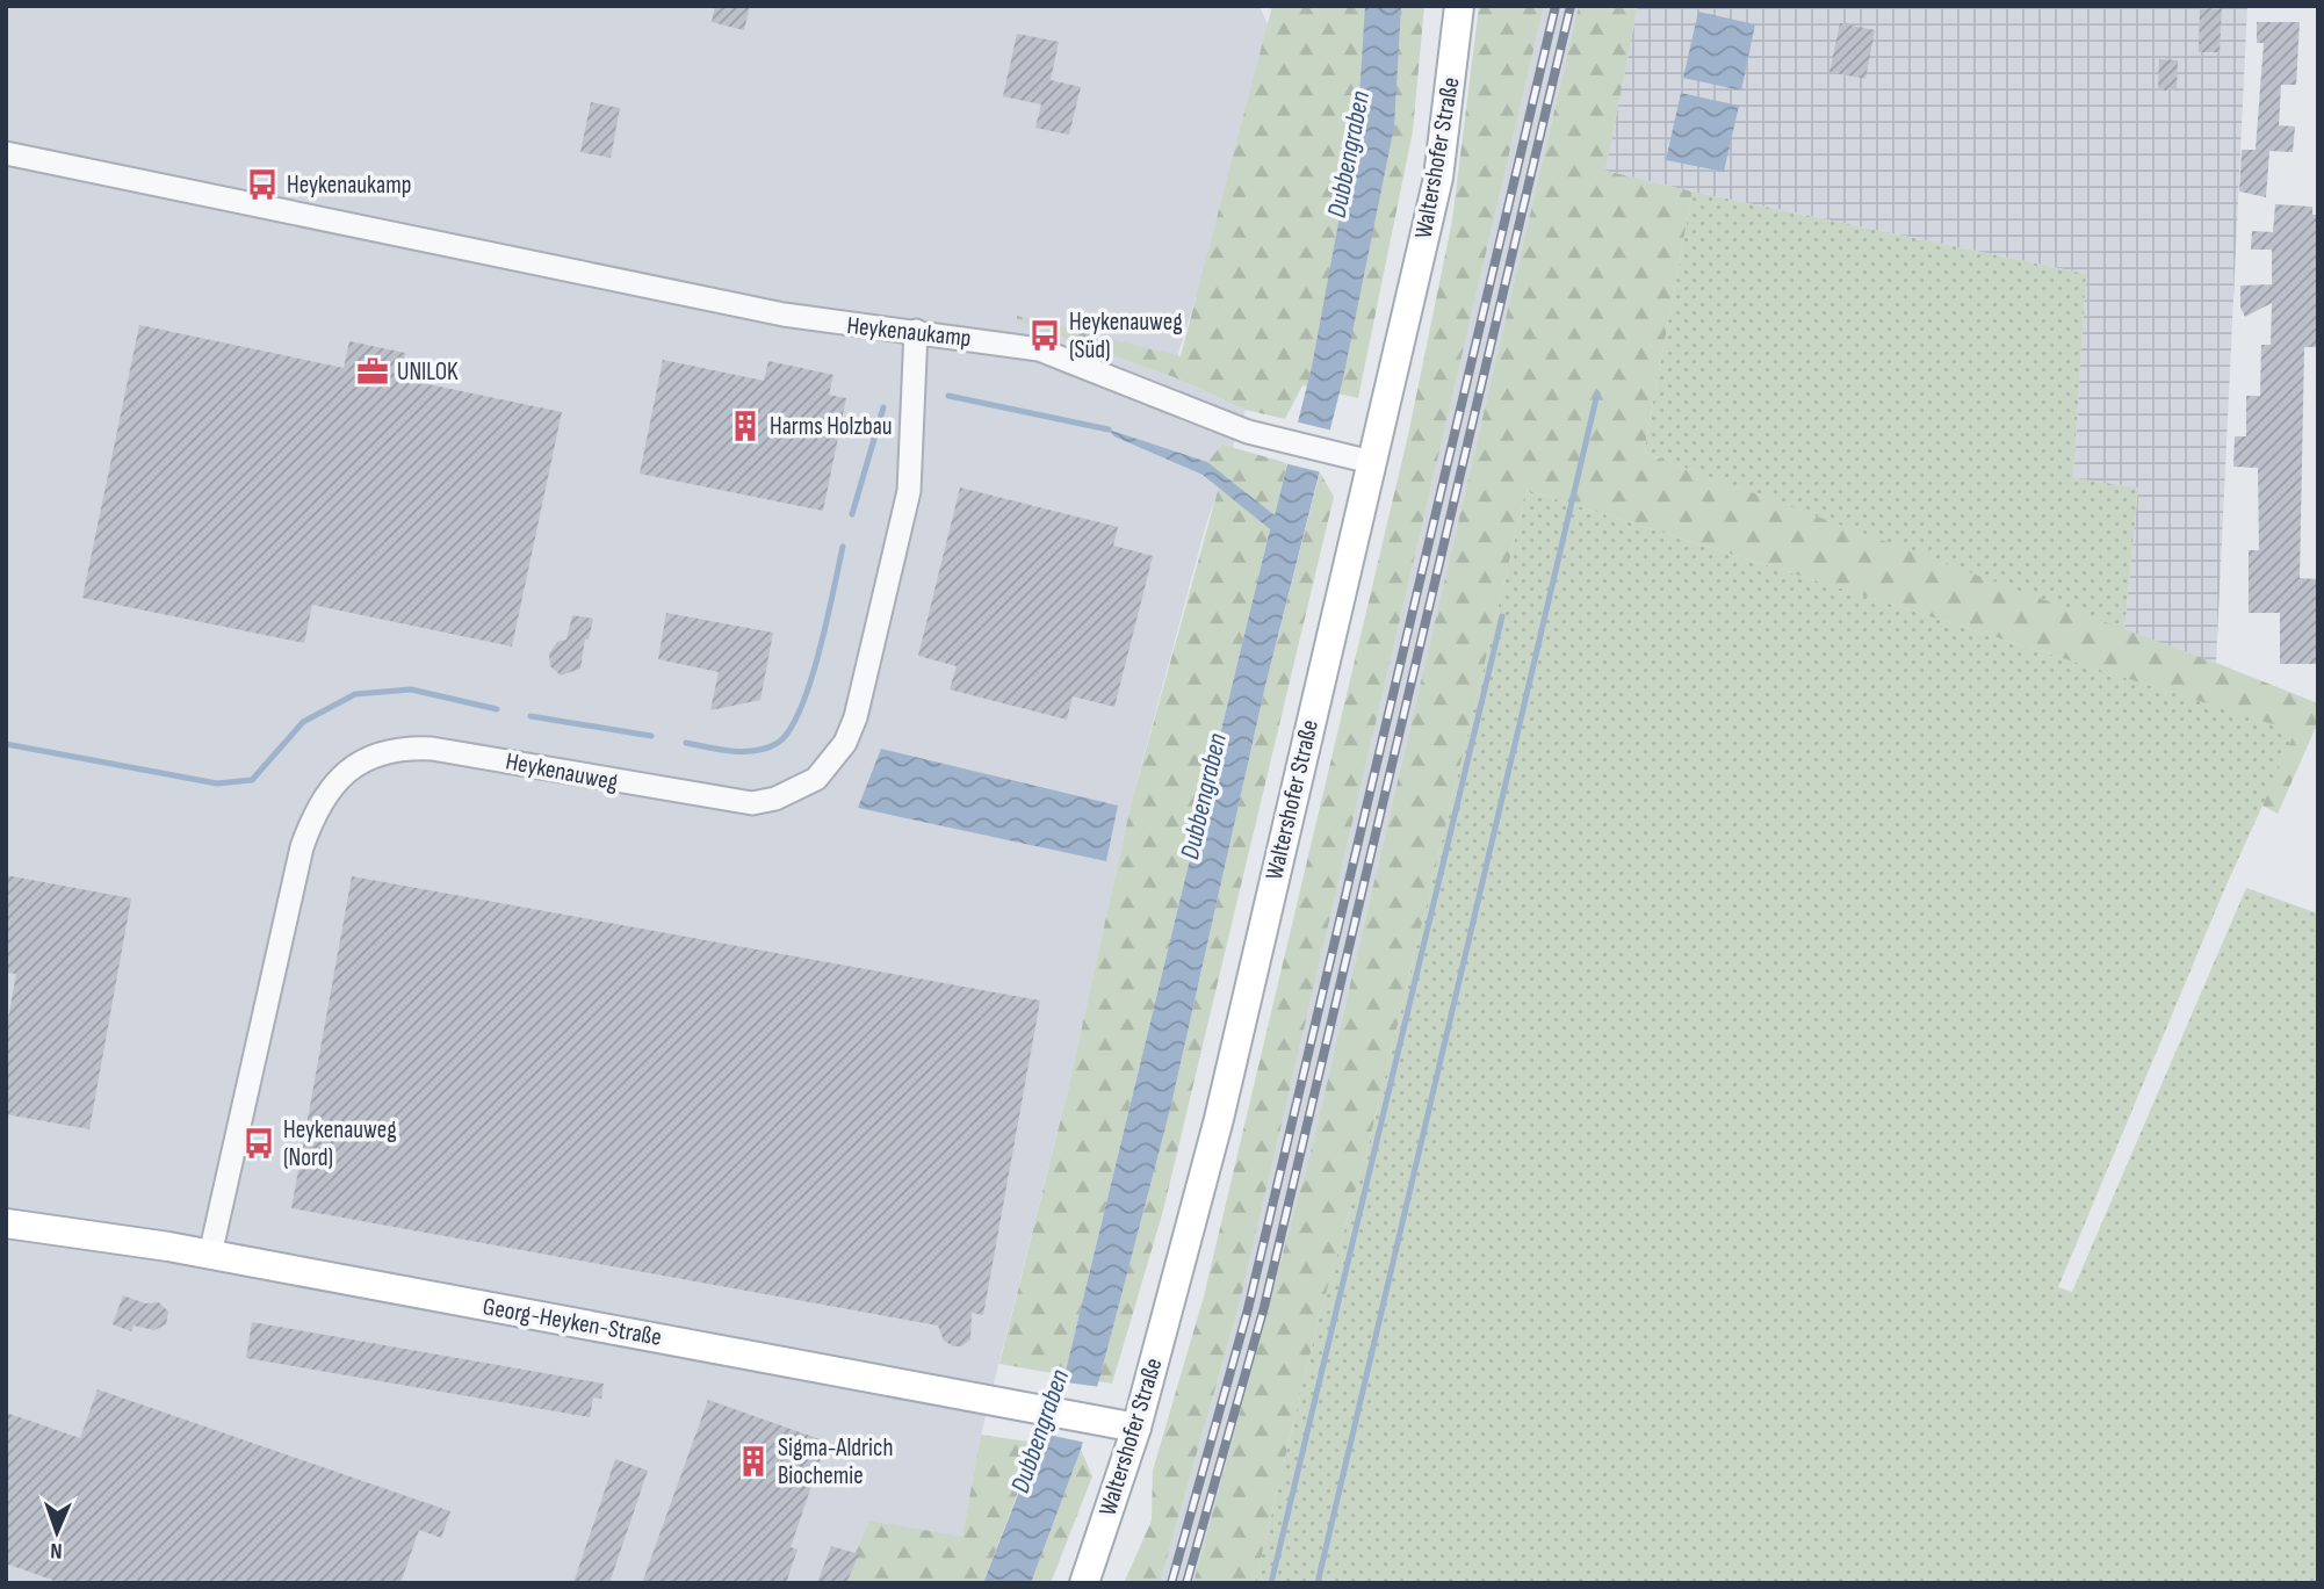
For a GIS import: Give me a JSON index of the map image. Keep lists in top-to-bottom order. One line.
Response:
{"streets":{"main road":["Waltershofer Straße","Georg-Heyken-Straße"],"street":["Heykenaukamp","Heykenauweg"]},"crossings":[["Waltershofer Straße","Heykenaukamp"],["Waltershofer Straße","Georg-Heyken-Straße"],["Heykenaukamp","Heykenauweg"],["Heykenauweg","Georg-Heyken-Straße"]],"water":["Dubbengraben"],"places":{"bus stop":["Heykenaukamp","Heykenauweg (Süd)","Heykenauweg (Nord)"],"office":["UNILOK"],"building":["Harms Holzbau","Sigma-Aldrich Biochemie"]},"north":"bottom"}
